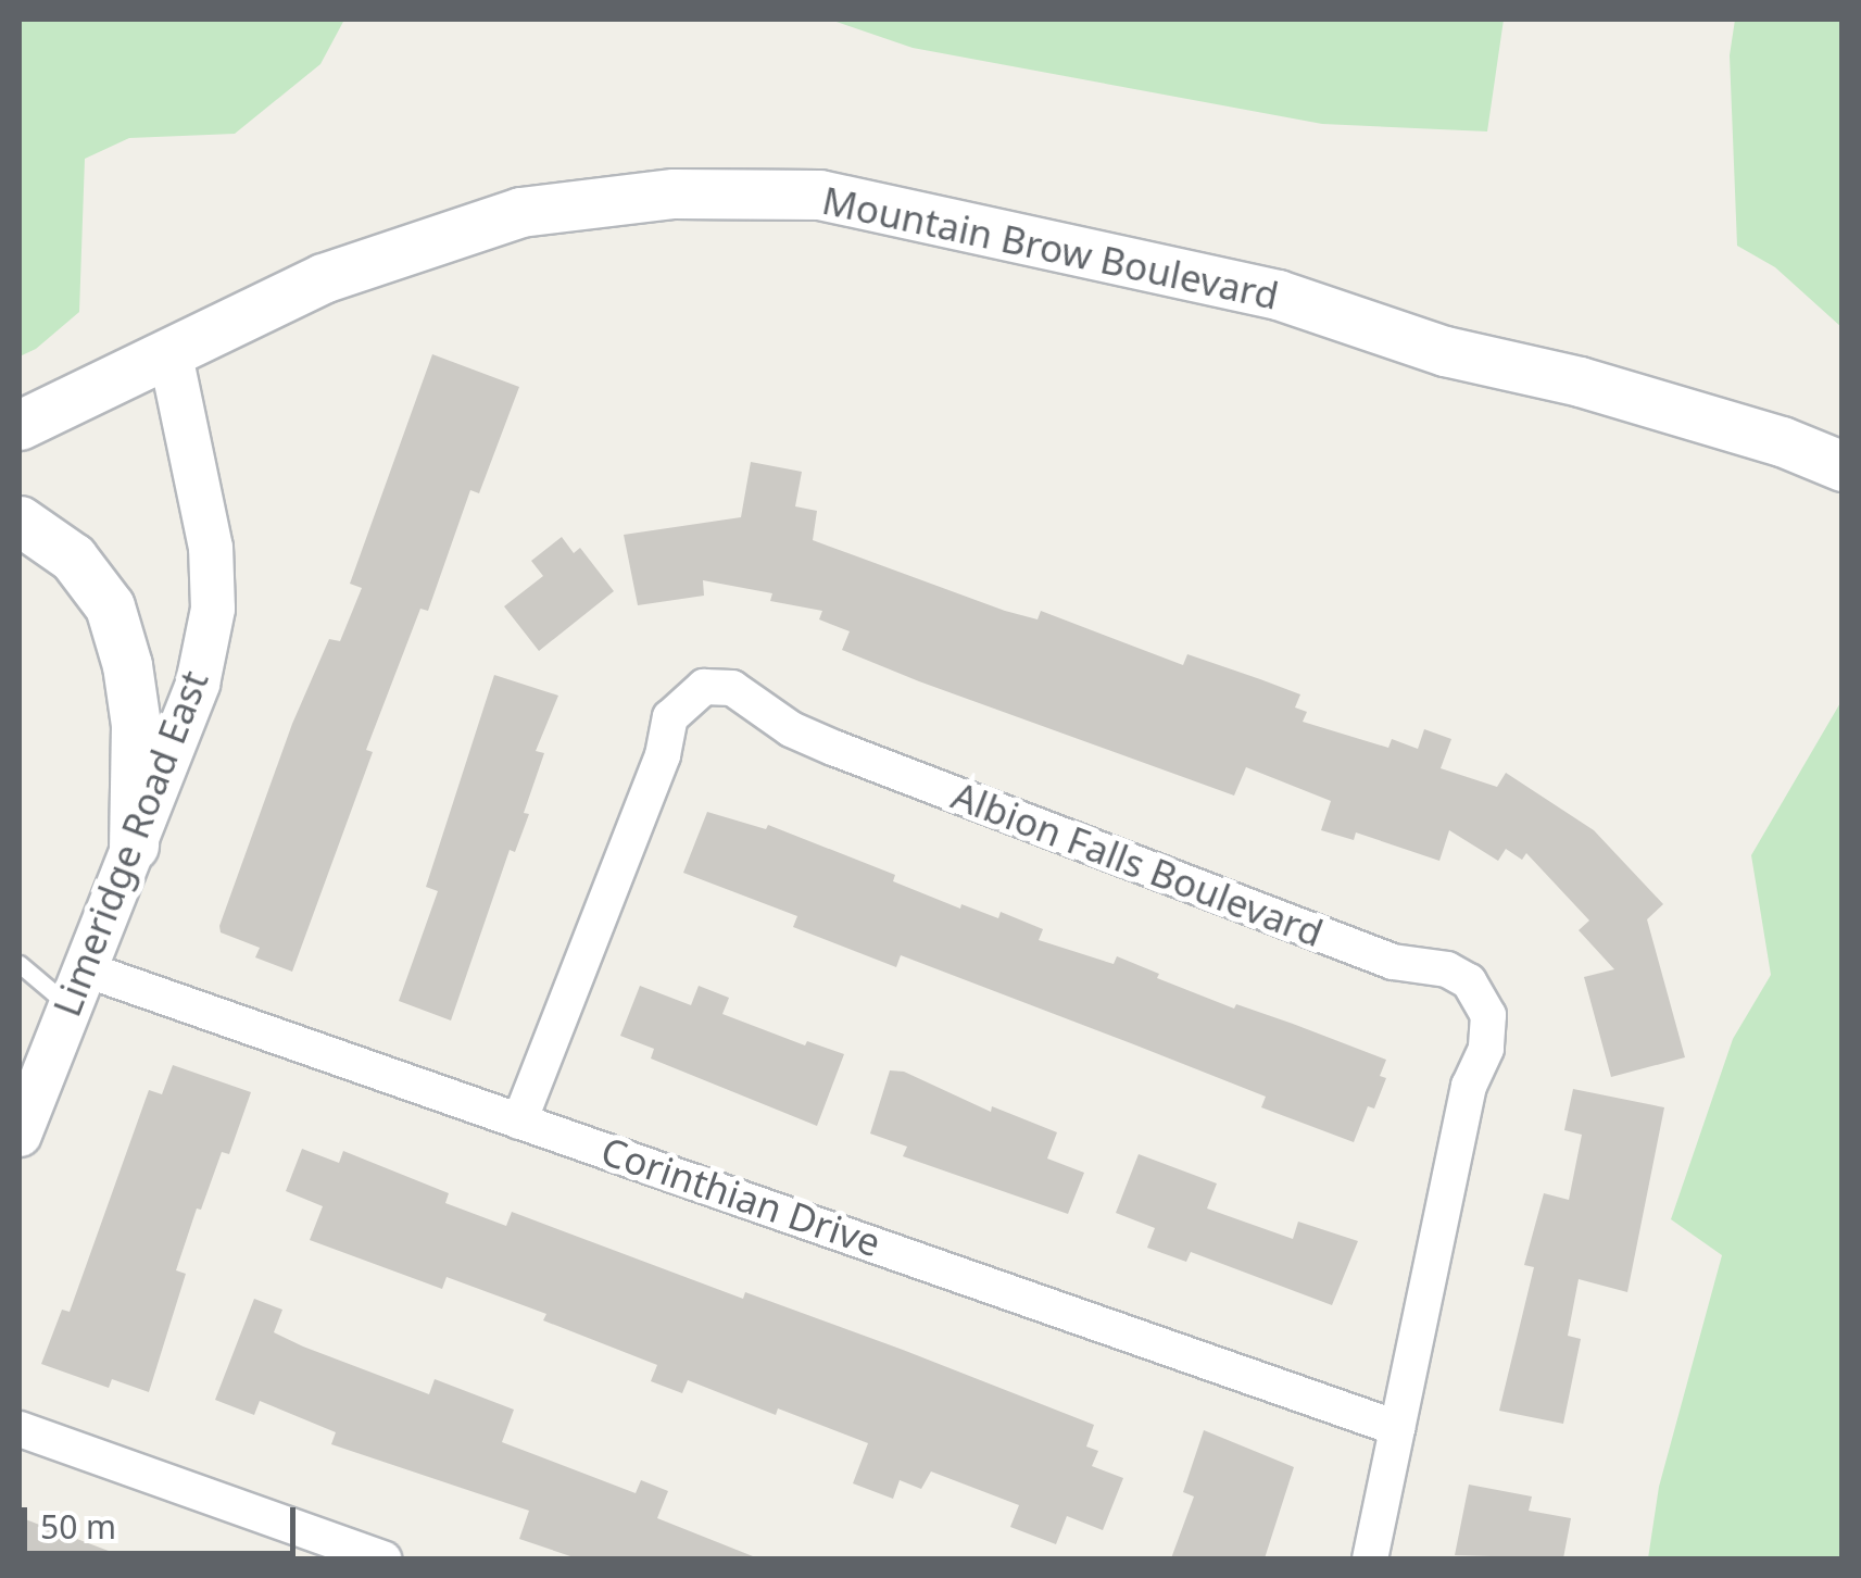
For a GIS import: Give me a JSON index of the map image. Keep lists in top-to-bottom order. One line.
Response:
{"streets":{"main road":["Mountain Brow Boulevard"],"street":["Limeridge Road East","Albion Falls Boulevard","Corinthian Drive"]},"crossings":[["Mountain Brow Boulevard","Limeridge Road East"],["Limeridge Road East","Corinthian Drive"],["Albion Falls Boulevard","Corinthian Drive"]],"scale_bar":"50 m"}
